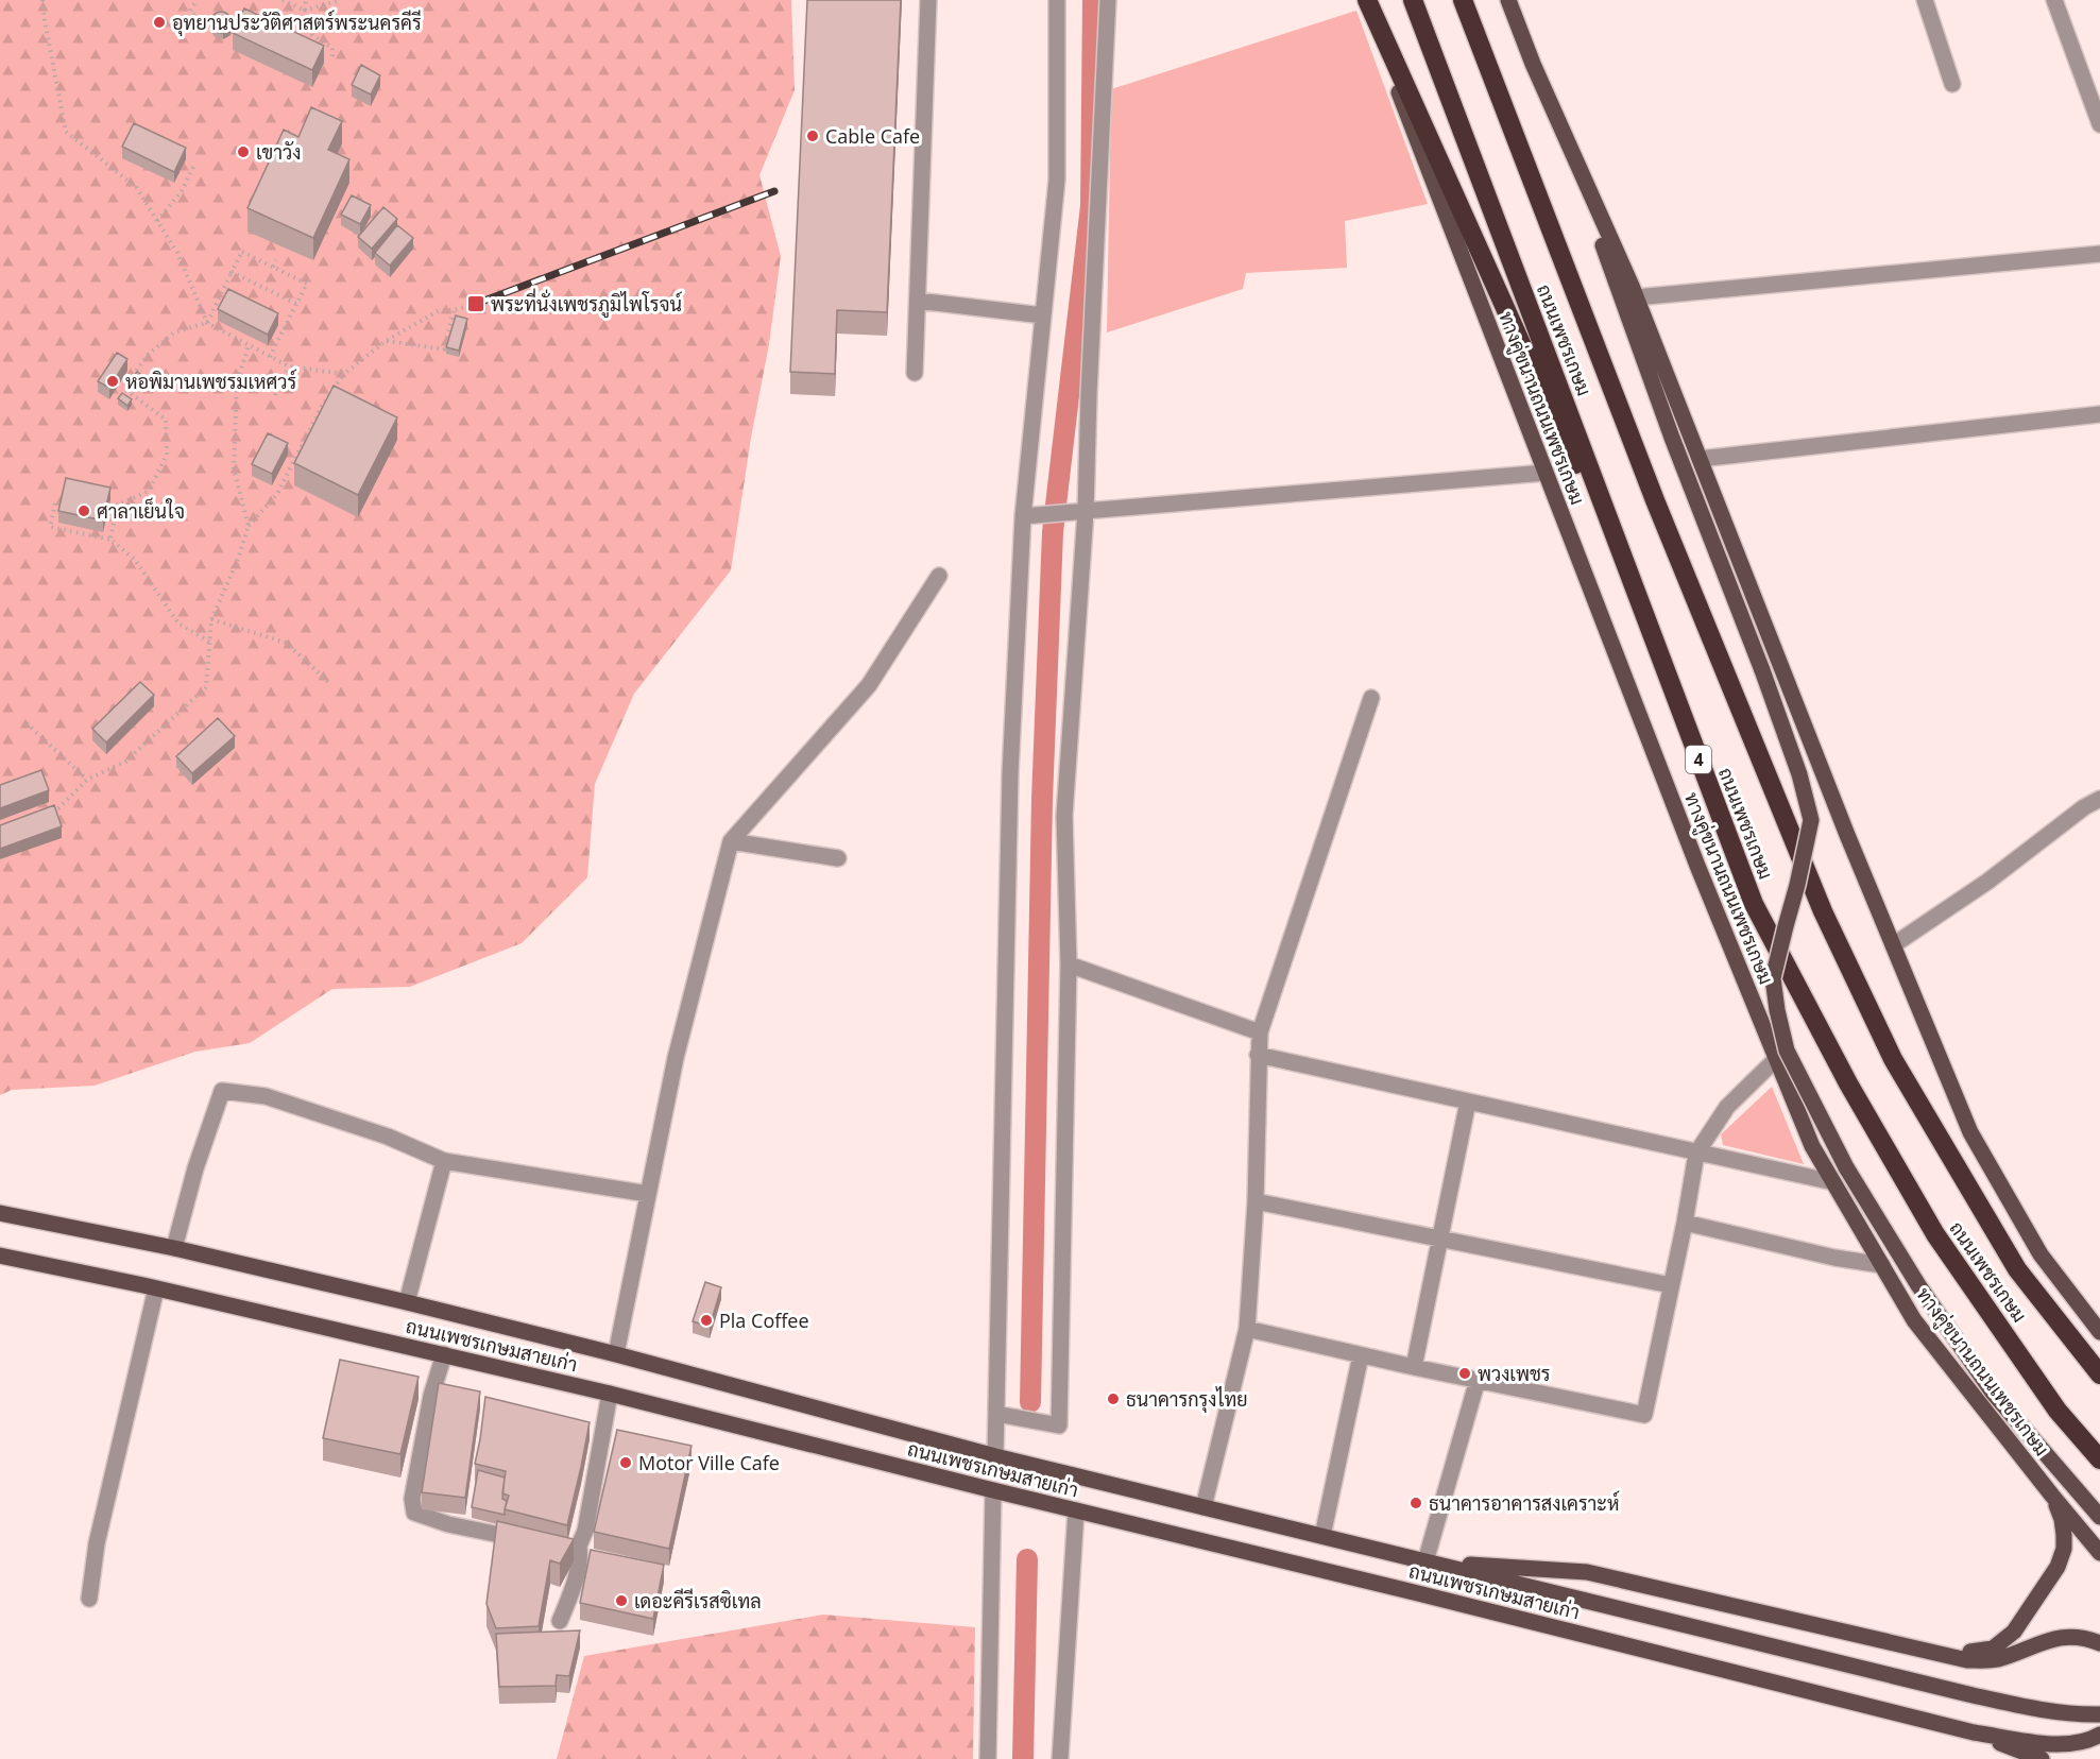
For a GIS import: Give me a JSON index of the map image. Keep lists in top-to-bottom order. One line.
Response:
{"streets":{"highway":["ถนนเพชรเกษม","4"],"main road":["ทางคู่ขนานถนนเพชรเกษม","ถนนเพชรเกษมสายเก่า"]},"places":{"other":["อุทยานประวัติศาสตร์พระนครคีรี","Cable Cafe","เขาวัง","หอพิมานเพชรมเหศวร์","ศาลาเย็นใจ","Pla Coffee","พวงเพชร","ธนาคารกรุงไทย","Motor Ville Cafe","ธนาคารอาคารสงเคราะห์","เดอะคีรีเรสซิเทล"],"transit":["พระที่นั่งเพชรภูมิไพโรจน์"]}}
